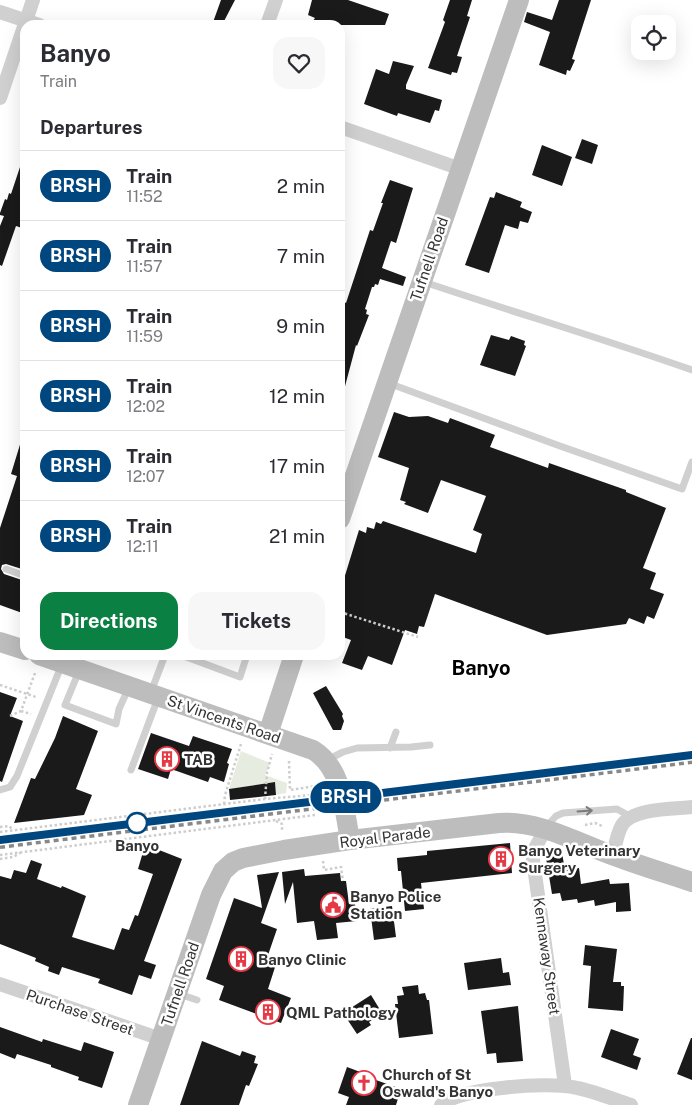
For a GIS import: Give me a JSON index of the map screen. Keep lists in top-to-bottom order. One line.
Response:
{"streets":{"street":["Tufnell Road","St Vincents Road","Royal Parade","Kennaway Street","Purchase Street"]},"crossings":[["Tufnell Road","Royal Parade"],["Tufnell Road","Purchase Street"],["St Vincents Road","Royal Parade"],["Royal Parade","Kennaway Street"]],"districts":["Banyo"],"places":{"building":["TAB","Banyo Veterinary Surgery","Banyo Clinic","QML Pathology"],"other":["Banyo"],"public building":["Banyo Police Station"],"church":["Church of St Oswald's Banyo"]},"page":{"on_map":"BRSH","heading":[["Banyo","Train"],"Departures"],"list":[{"mark":"BRSH","name":"Train","note":"11:52","value":"2 min"},{"mark":"BRSH","name":"Train","note":"11:57","value":"7 min"},{"mark":"BRSH","name":"Train","note":"11:59","value":"9 min"},{"mark":"BRSH","name":"Train","note":"12:02","value":"12 min"},{"mark":"BRSH","name":"Train","note":"12:07","value":"17 min"},{"mark":"BRSH","name":"Train","note":"12:11","value":"21 min"}],"buttons":["Directions","Tickets"]}}
